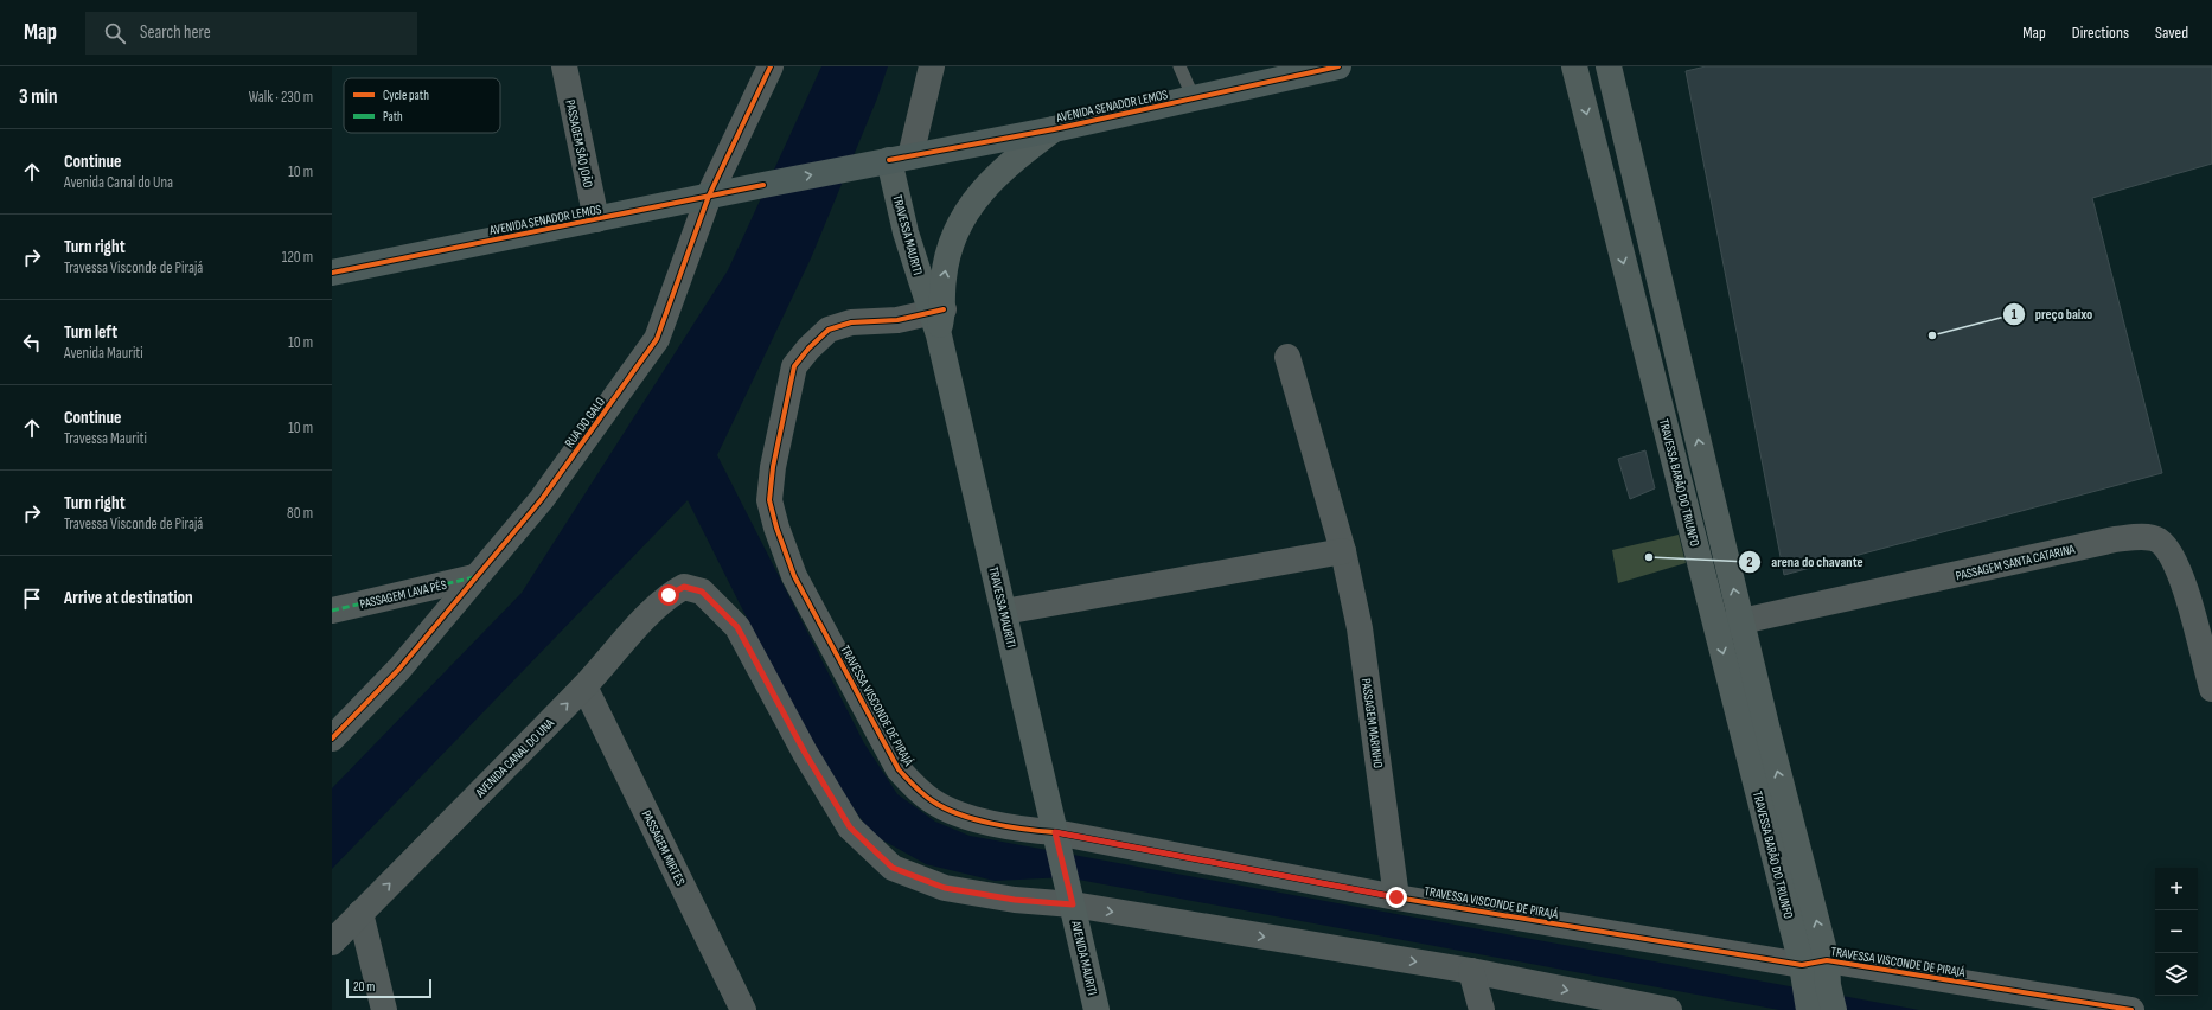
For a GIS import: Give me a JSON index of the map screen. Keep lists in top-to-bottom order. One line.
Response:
{"streets":{"main road":["AVENIDA SENADOR LEMOS"],"street":["PASSAGEM SÃO JOÃO","TRAVESSA MAURITI","RUA DO GALO","TRAVESSA BARÃO DO TRIUNFO","PASSAGEM SANTA CATARINA","PASSAGEM LAVA PÉS","TRAVESSA VISCONDE DE PIRAJÁ","PASSAGEM MARINHO","AVENIDA CANAL DO UNA","PASSAGEM MIRTES","AVENIDA MAURITI"]},"crossings":[["AVENIDA SENADOR LEMOS","PASSAGEM SÃO JOÃO"],["AVENIDA SENADOR LEMOS","TRAVESSA MAURITI"],["AVENIDA SENADOR LEMOS","RUA DO GALO"],["TRAVESSA MAURITI","TRAVESSA VISCONDE DE PIRAJÁ"],["TRAVESSA MAURITI","AVENIDA MAURITI"],["RUA DO GALO","PASSAGEM LAVA PÉS"],["TRAVESSA BARÃO DO TRIUNFO","PASSAGEM SANTA CATARINA"],["TRAVESSA BARÃO DO TRIUNFO","TRAVESSA VISCONDE DE PIRAJÁ"],["TRAVESSA VISCONDE DE PIRAJÁ","PASSAGEM MARINHO"],["AVENIDA CANAL DO UNA","PASSAGEM MIRTES"],["AVENIDA CANAL DO UNA","AVENIDA MAURITI"]],"places":["preço baixo","arena do chavante"],"legend":["Cycle path","Path"],"scale_bar":"20 m","page":{"header":"Map","search":"Search here","nav":["Map","Directions","Saved"],"heading":["3 min","Walk · 230 m"],"list":[["Continue","Avenida Canal do Una","10 m"],["Turn right","Travessa Visconde de Pirajá","120 m"],["Turn left","Avenida Mauriti","10 m"],["Continue","Travessa Mauriti","10 m"],["Turn right","Travessa Visconde de Pirajá","80 m"],"Arrive at destination"],"map_buttons":["+","−"],"scale":"20 m"}}
